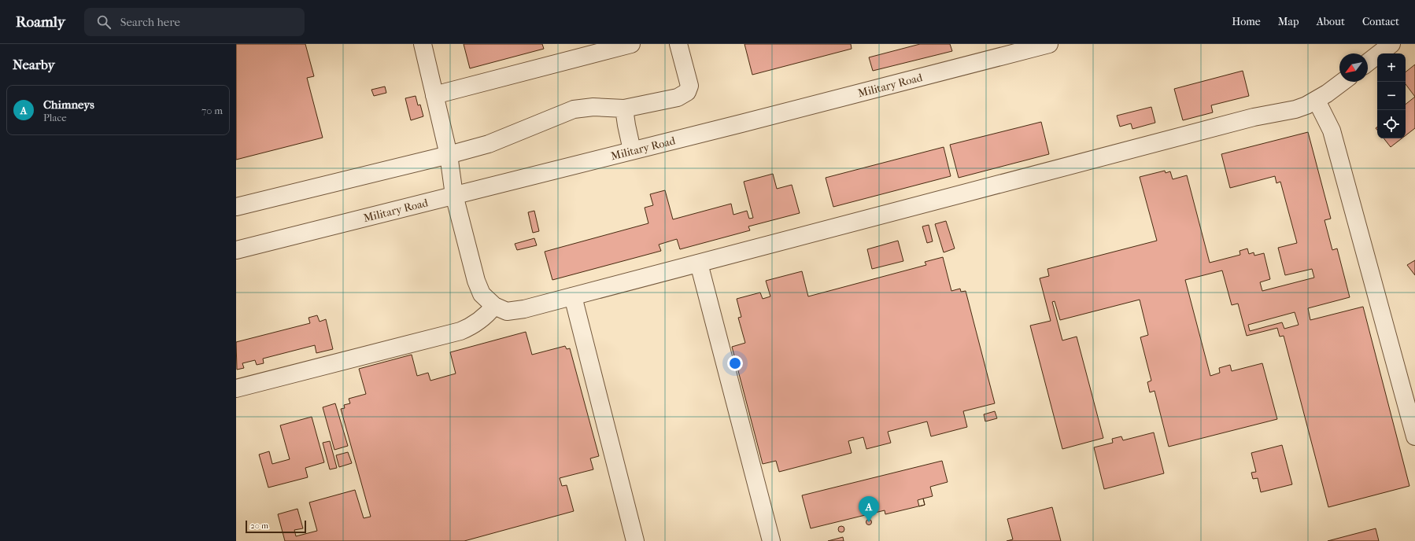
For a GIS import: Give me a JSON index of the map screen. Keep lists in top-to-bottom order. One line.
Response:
{"streets":{"street":["Military Road"]},"scale_bar":"20 m","north":"bottom left","page":{"header":"Roamly","search":"Search here","nav":["Home","Map","About","Contact"],"heading":"Nearby","map_buttons":["+","−"],"list":[{"mark":"A","name":"Chimneys","note":"Place","value":"70 m"}],"pins":"A","scale":"20 m"}}
